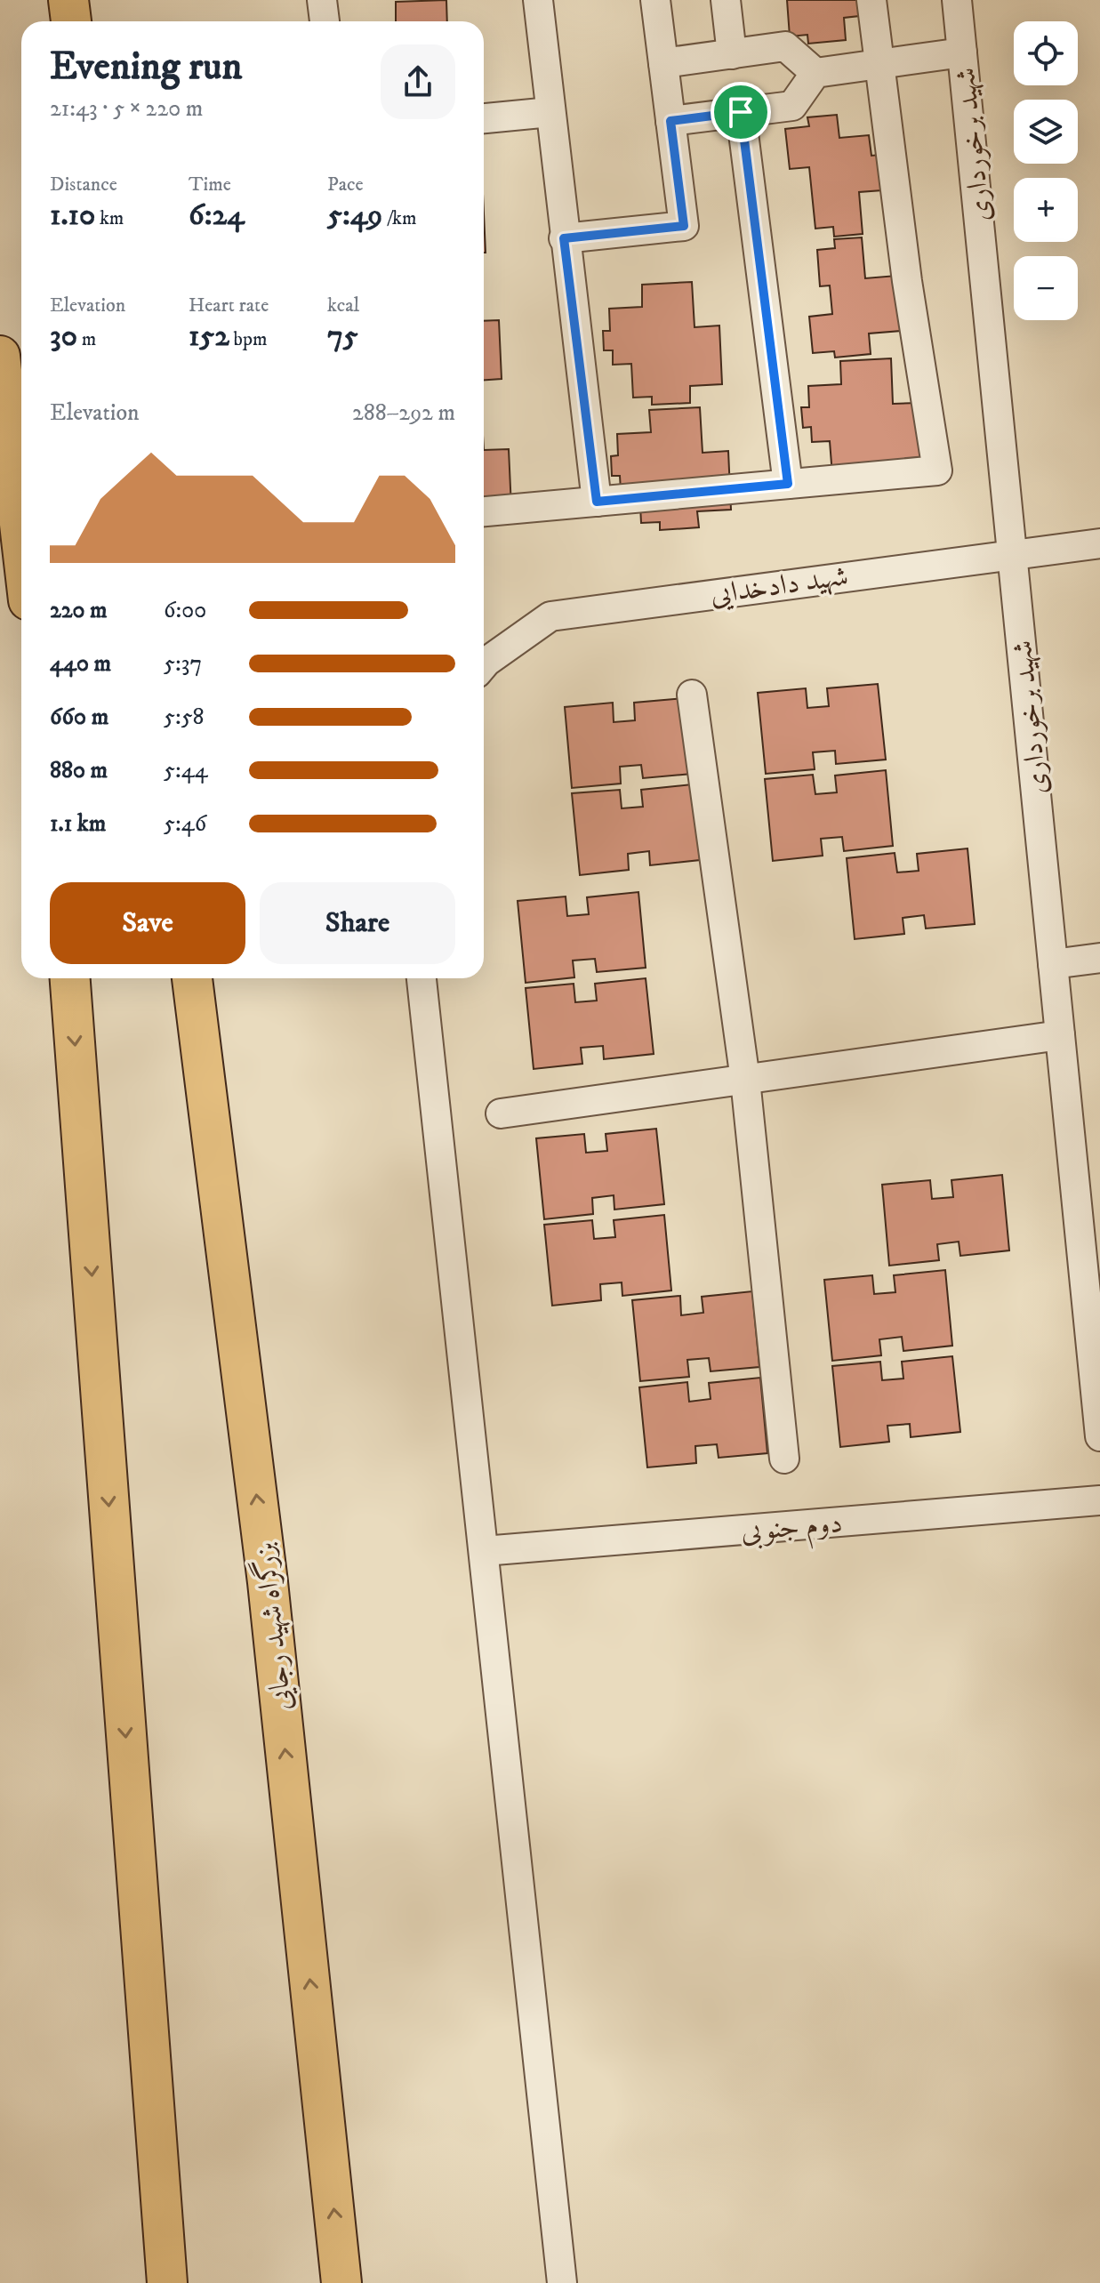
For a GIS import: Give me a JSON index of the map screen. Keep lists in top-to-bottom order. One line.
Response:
{"streets":{"highway":["بزرگراه شهید رجایی"],"street":["شهید برخورداری","شهید دادخدایی","دوم جنوبی"]},"crossings":[["شهید برخورداری","شهید دادخدایی"]],"page":{"map_buttons":["+","−"],"heading":["Evening run","21:43 · 5 × 220 m"],"stats":[["Distance","1.10 km"],["Time","6:24"],["Pace","5:49 /km"],["Elevation","30 m"],["Heart rate","152 bpm"],["kcal","75"]],"chart":["Elevation","288–292 m"],"list":[{"name":"220 m","note":"6:00"},{"name":"440 m","note":"5:37"},{"name":"660 m","note":"5:58"},{"name":"880 m","note":"5:44"},{"name":"1.1 km","note":"5:46"}],"buttons":["Save","Share"]}}
